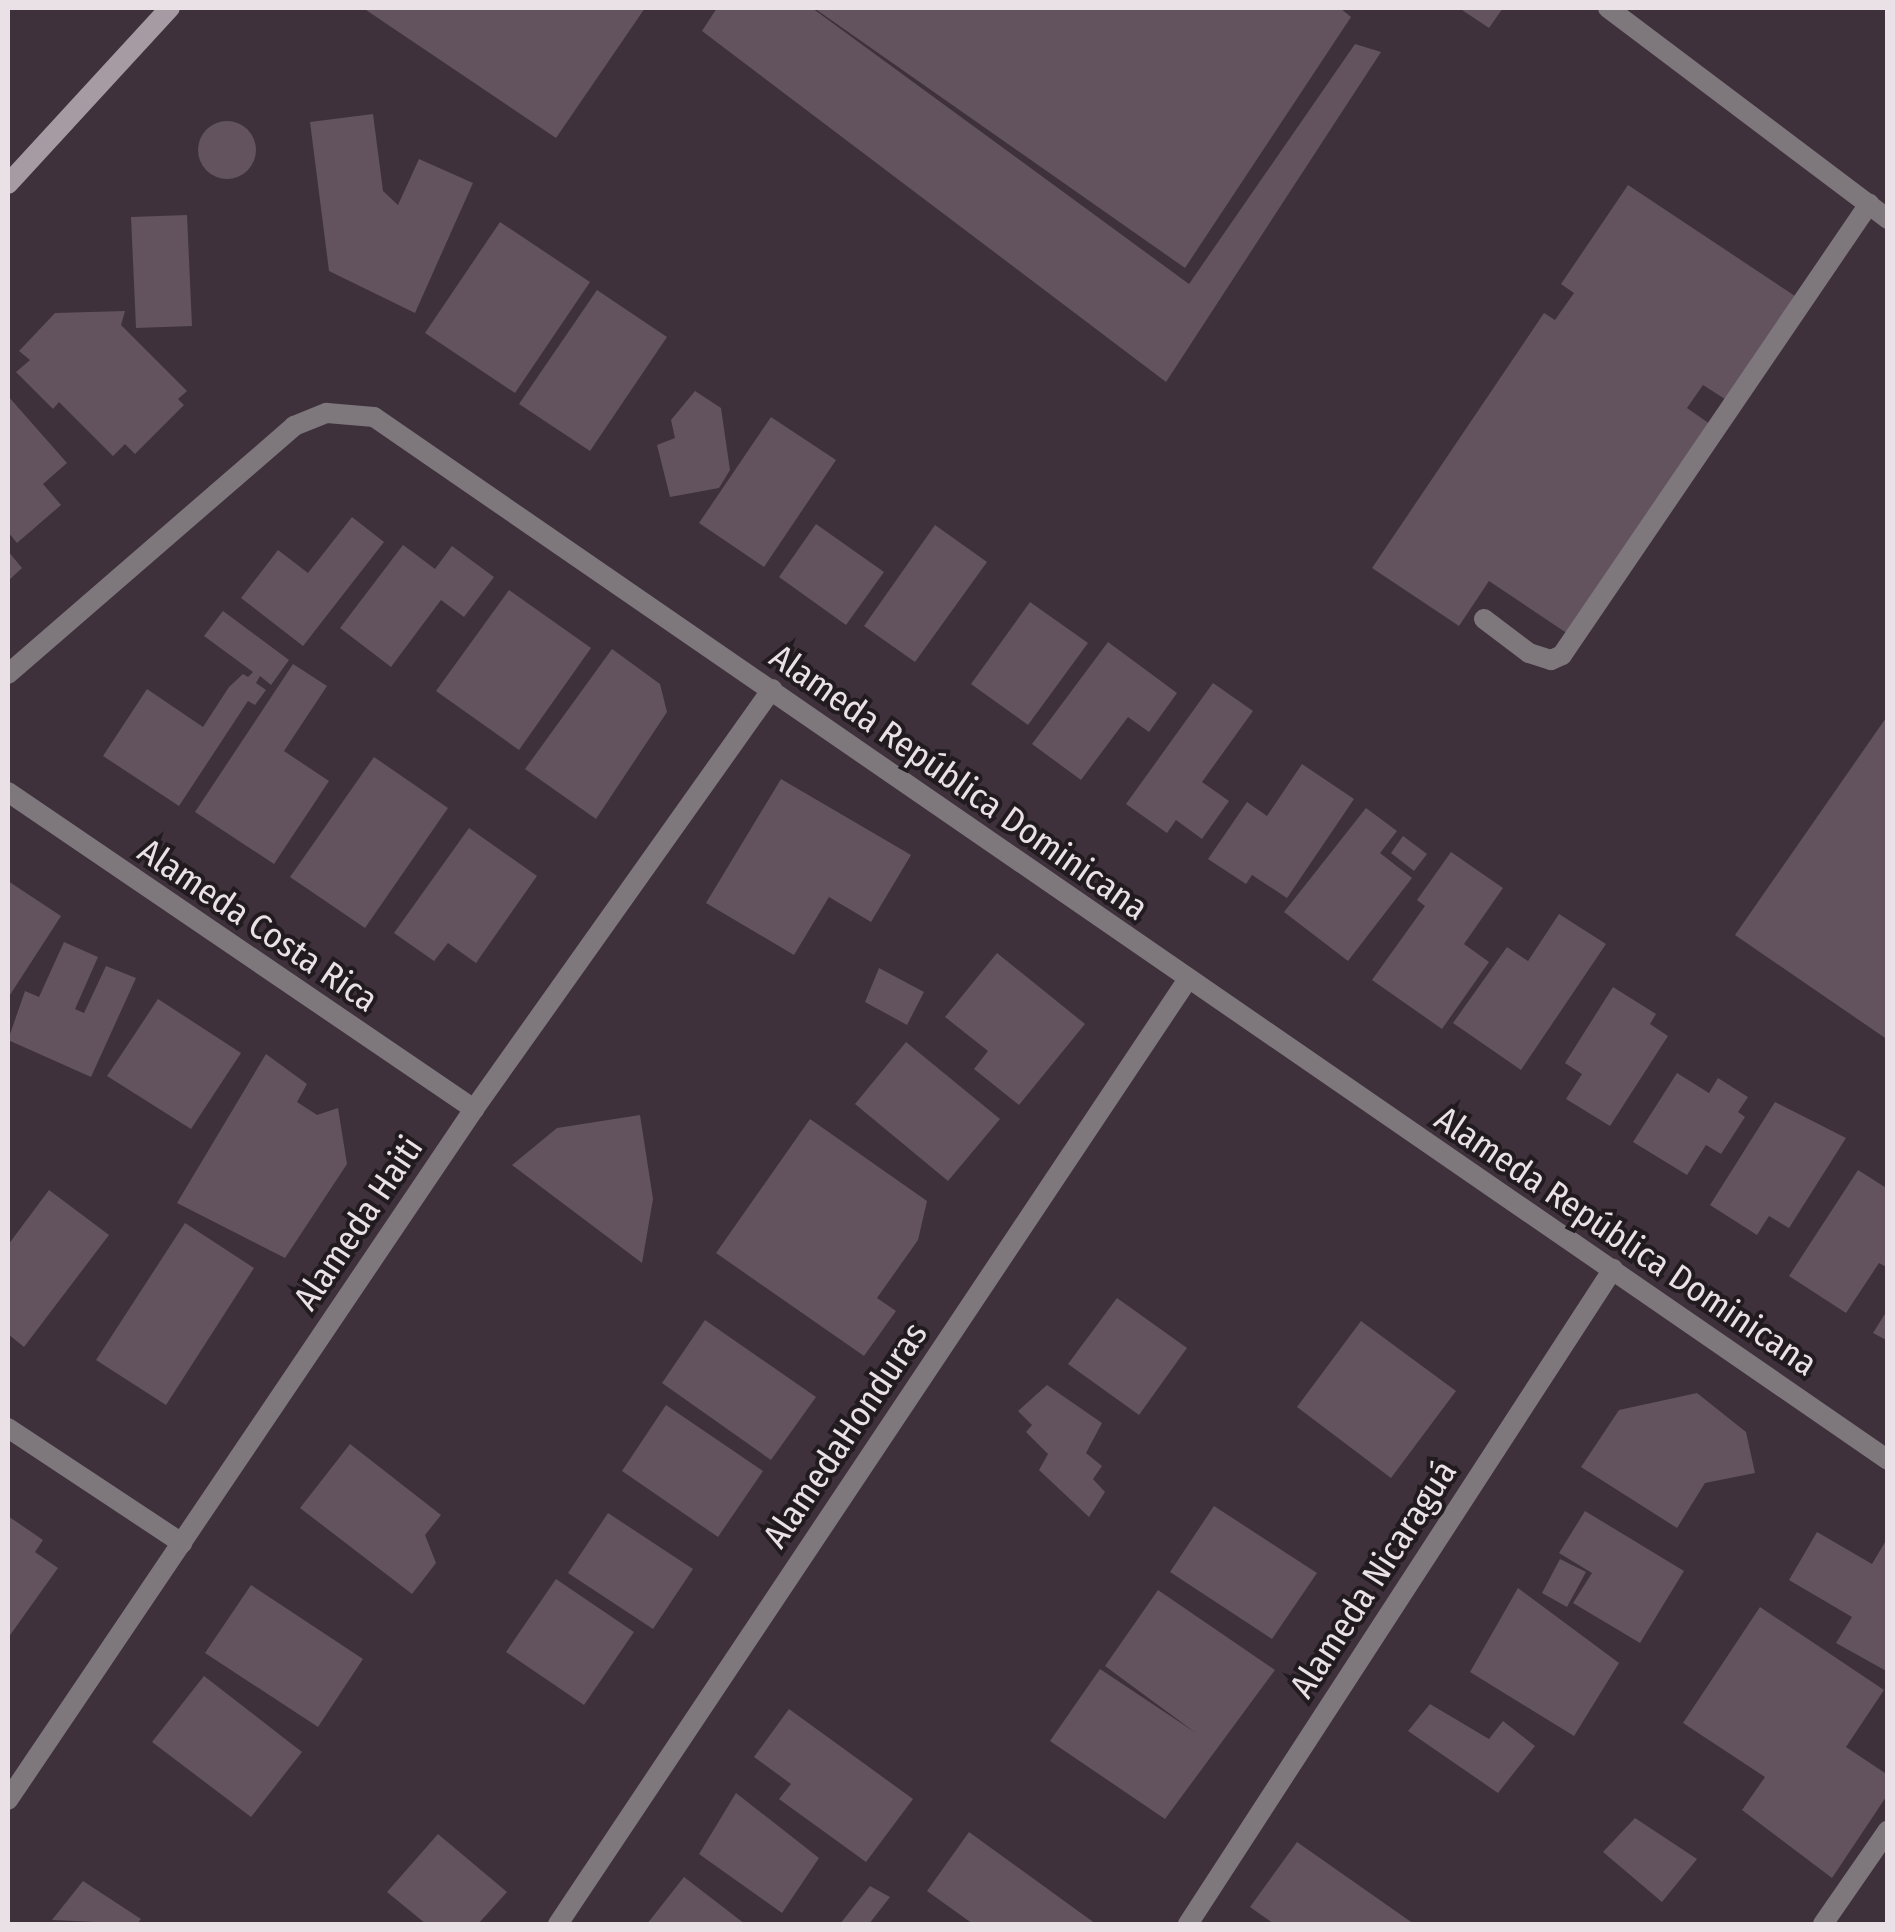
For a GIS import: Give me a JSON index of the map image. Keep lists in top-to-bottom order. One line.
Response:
{"streets":{"street":["Alameda República Dominicana","Alameda Costa Rica","Alameda Haiti","AlamedaHonduras","Alameda Nicaraguá"]},"crossings":[["Alameda República Dominicana","Alameda Haiti"],["Alameda República Dominicana","AlamedaHonduras"],["Alameda República Dominicana","Alameda Nicaraguá"],["Alameda Costa Rica","Alameda Haiti"]]}
